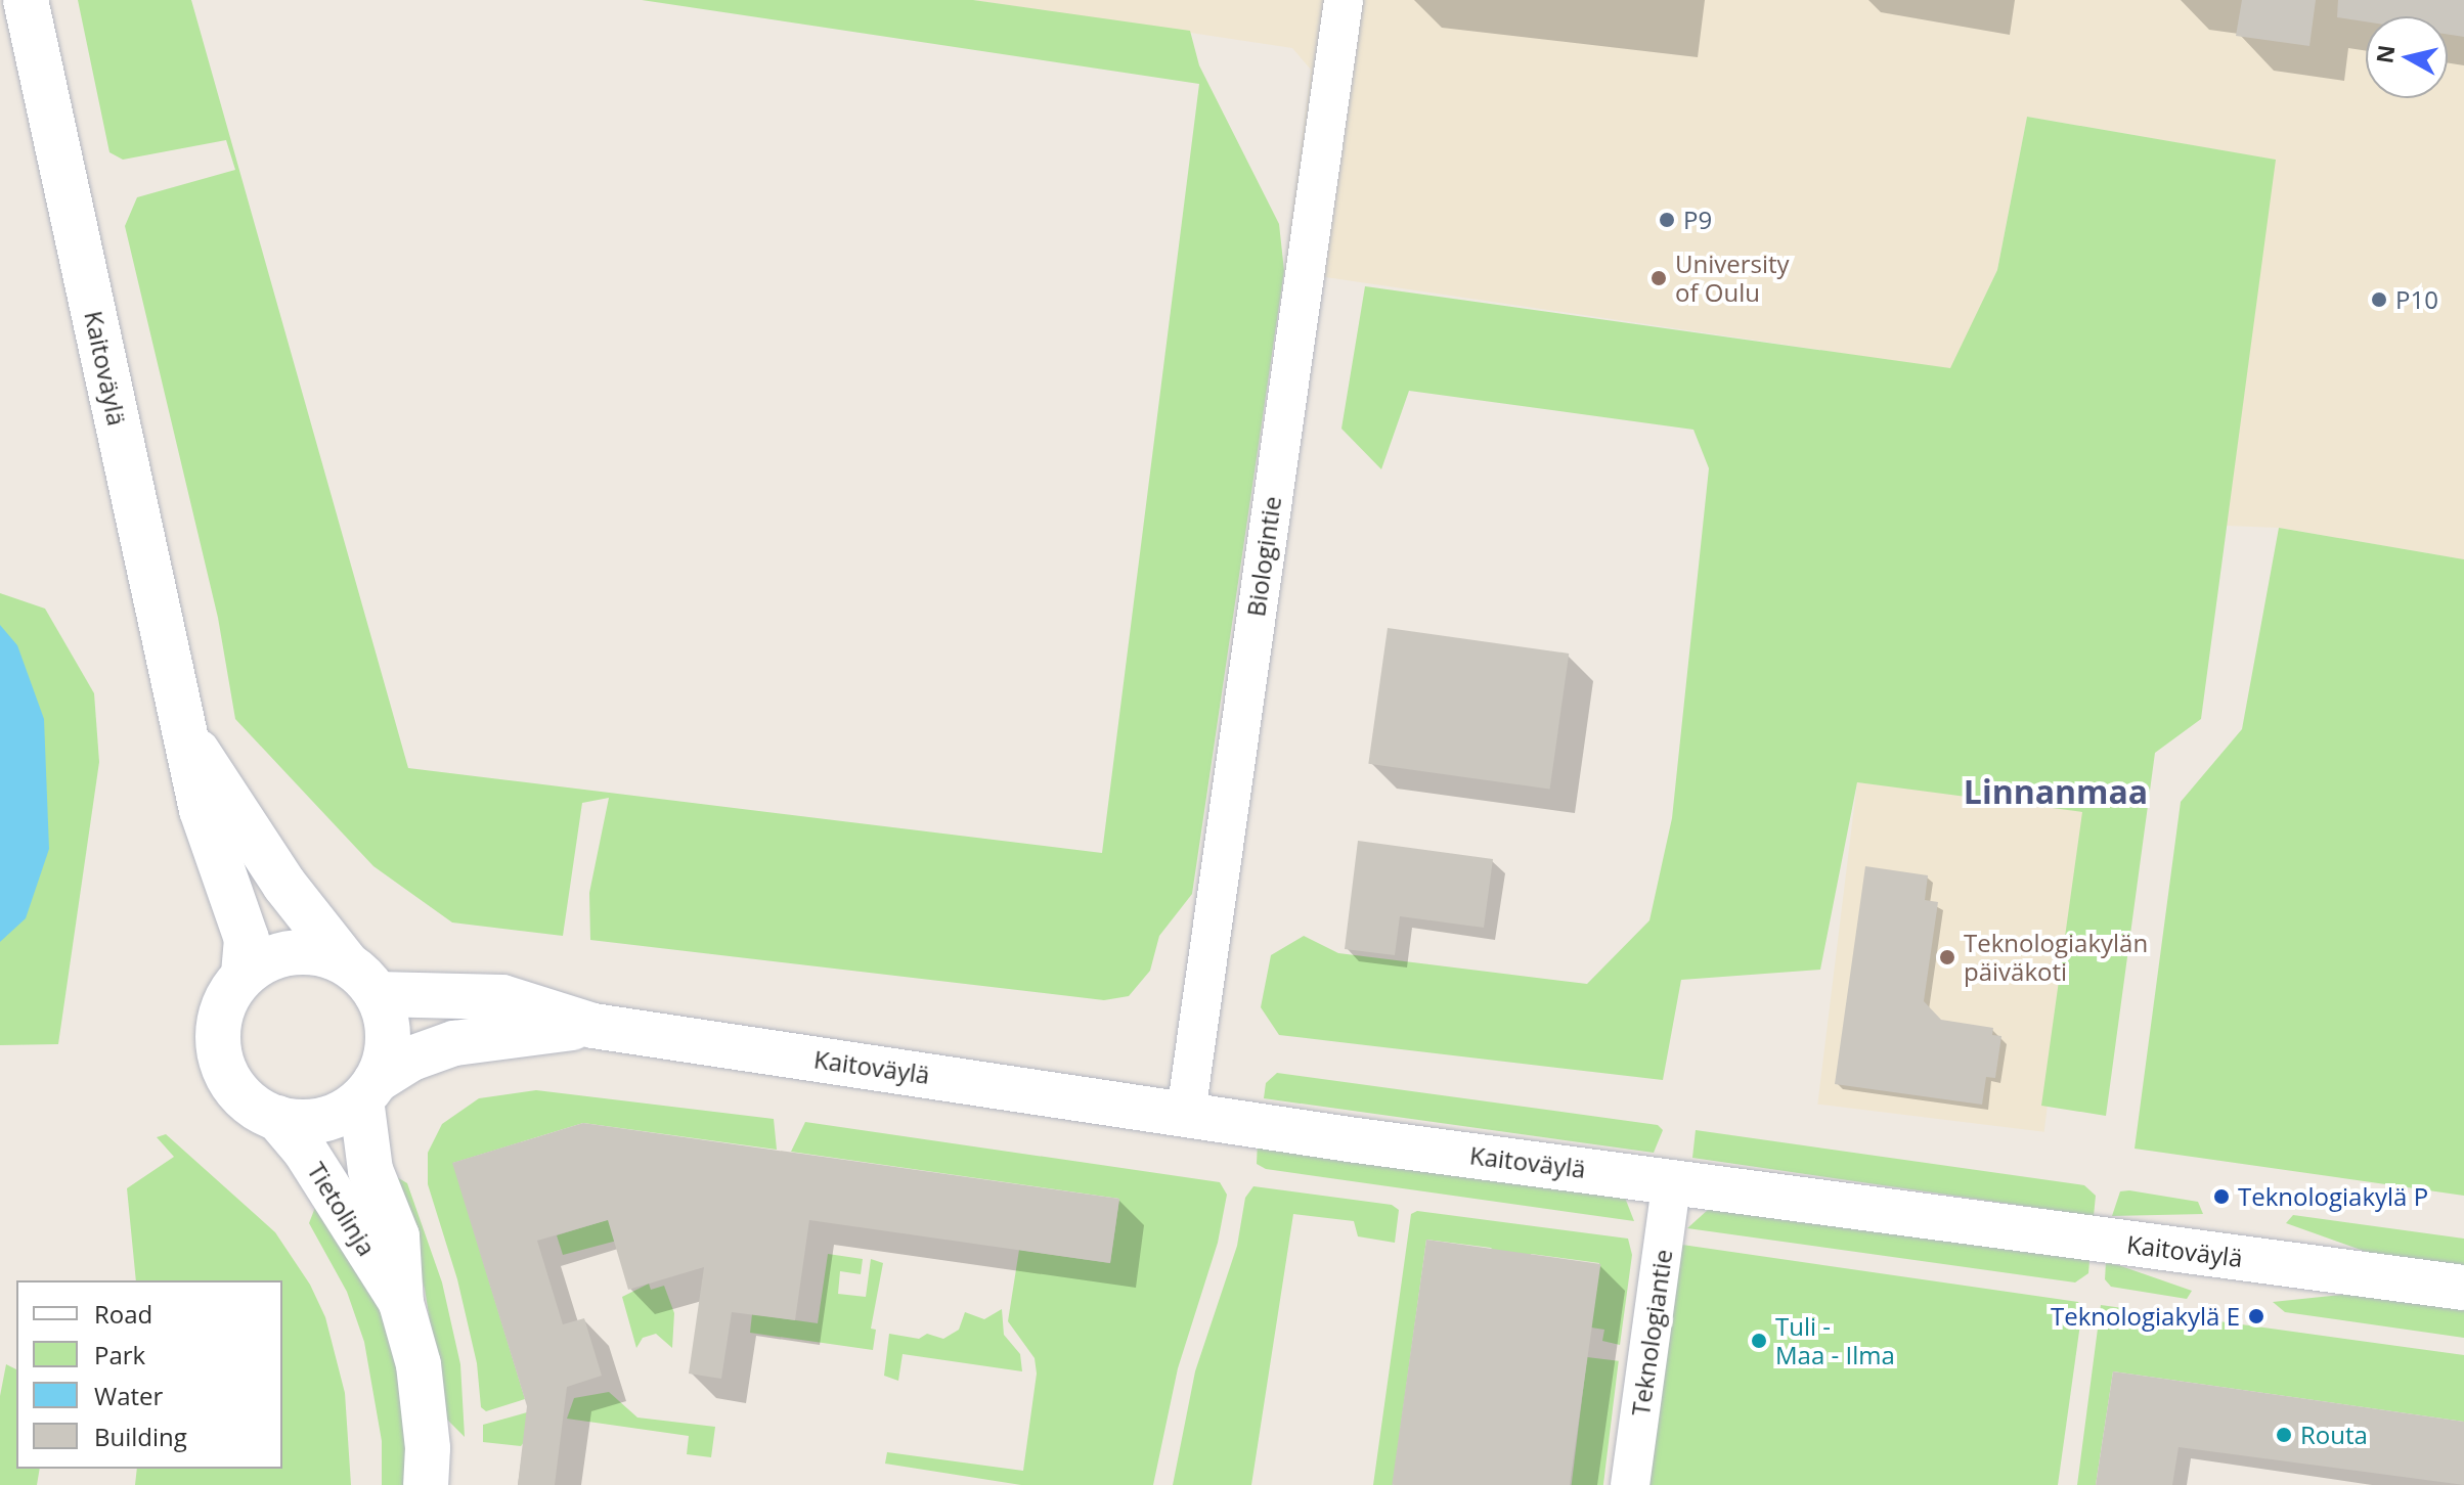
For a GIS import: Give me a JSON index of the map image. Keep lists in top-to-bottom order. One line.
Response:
{"streets":{"street":["Kaitoväylä","Biologintie","Tietolinja","Teknologiantie"]},"crossings":[["Kaitoväylä","Biologintie"],["Kaitoväylä","Tietolinja"],["Kaitoväylä","Teknologiantie"]],"districts":["Linnanmaa"],"places":["P9","University of Oulu","P10","Teknologiakylän päiväkoti","Teknologiakylä P","Teknologiakylä E","Tuli - Maa - Ilma","Routa"],"legend":["Road","Park","Water","Building"],"north":"left"}
